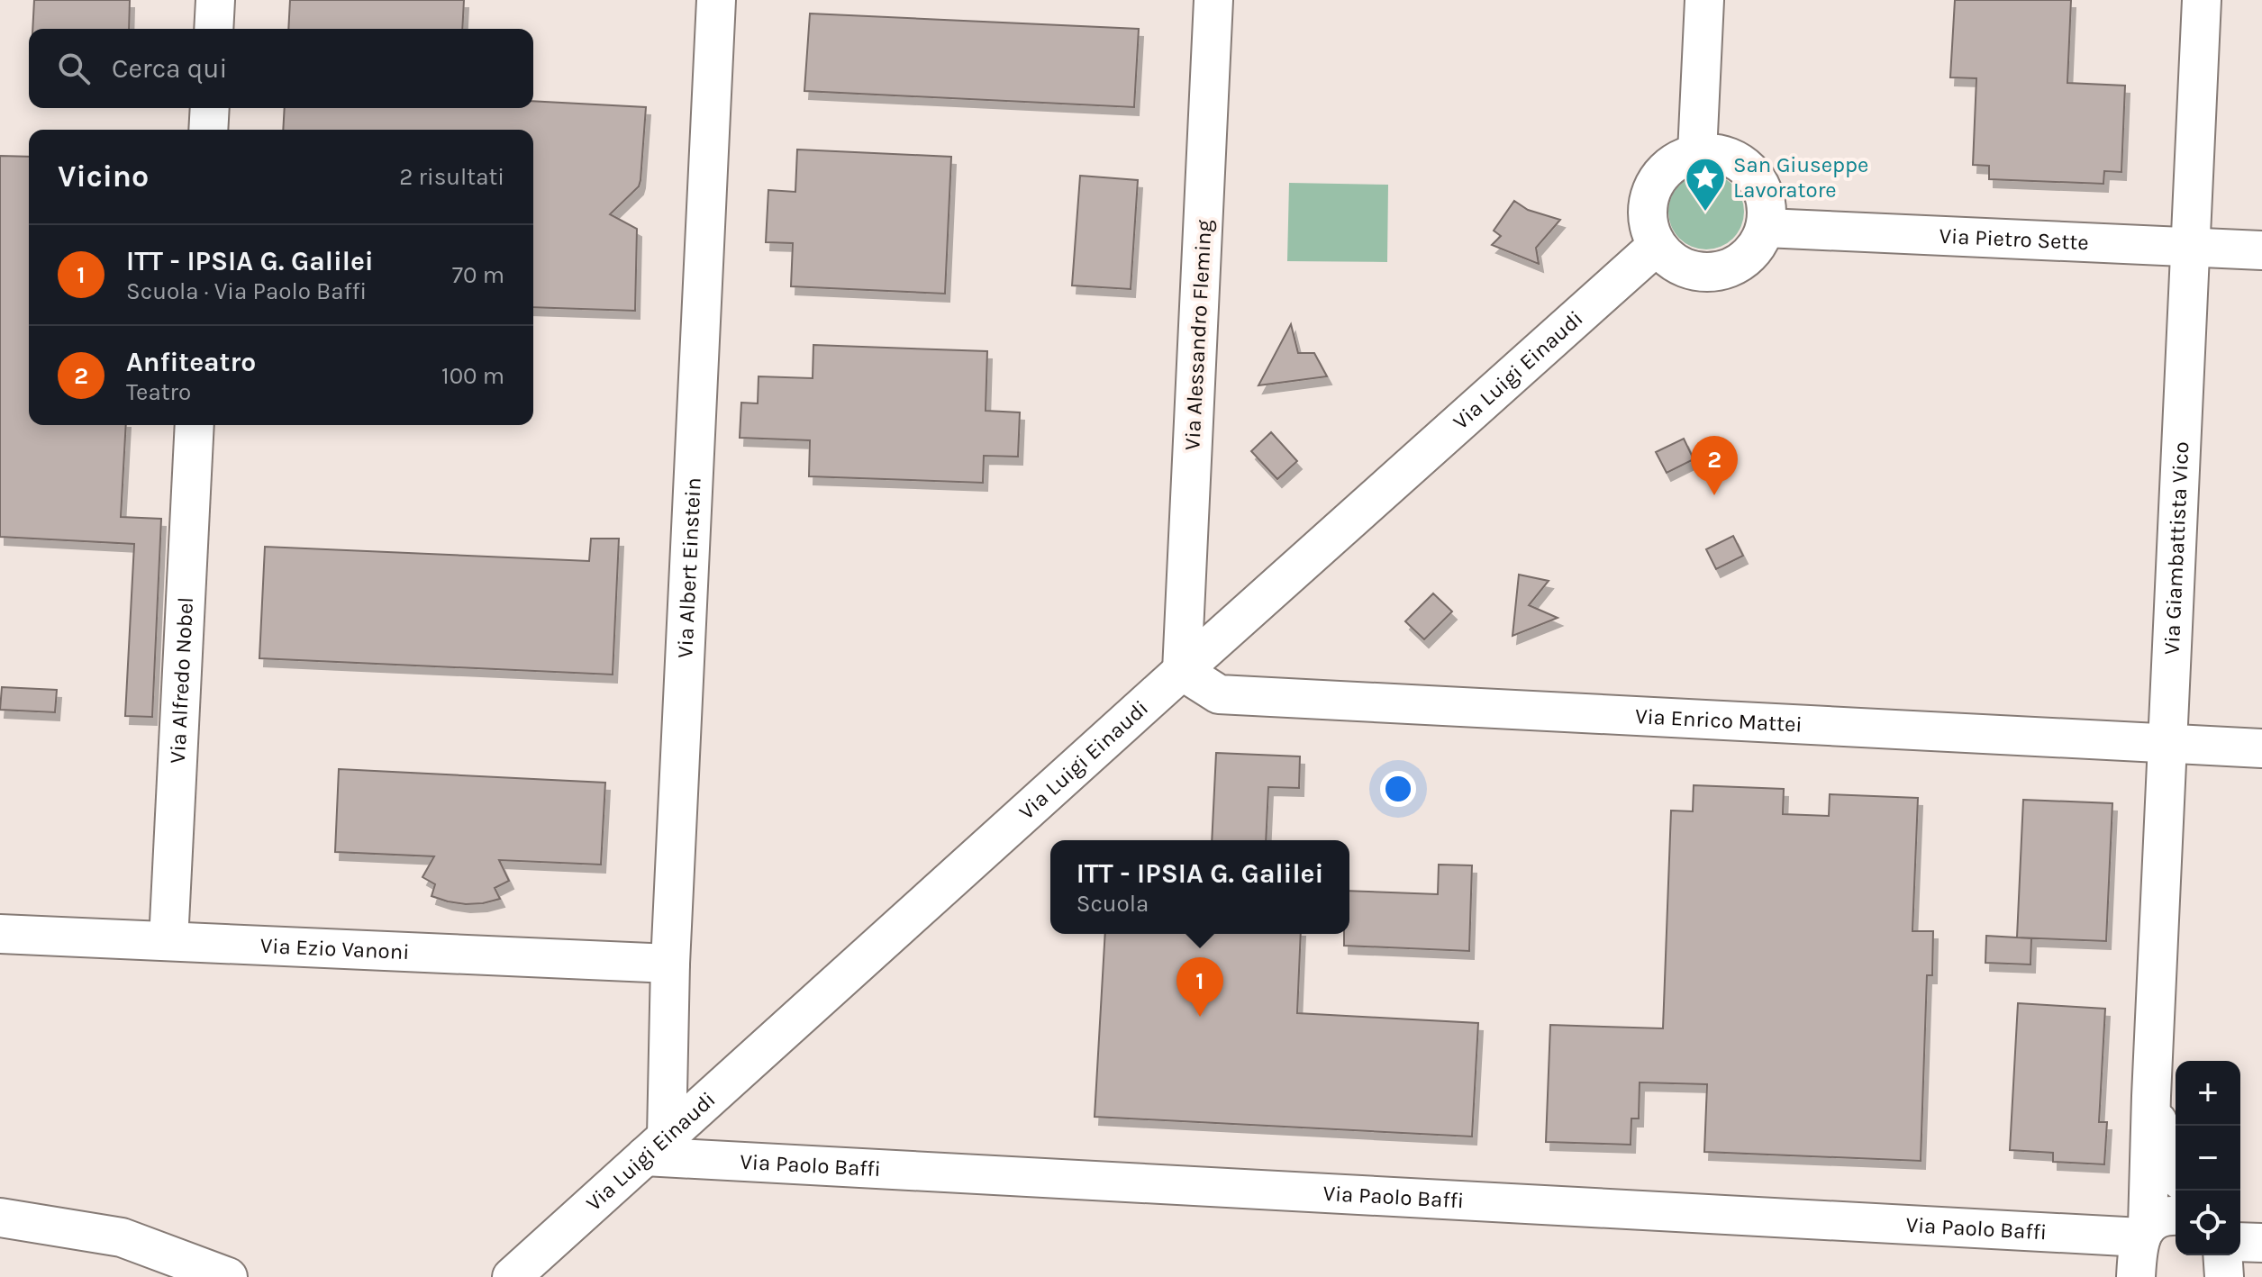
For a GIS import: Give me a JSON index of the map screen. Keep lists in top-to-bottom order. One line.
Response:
{"streets":{"street":["Via Pietro Sette","Via Alessandro Fleming","Via Luigi Einaudi","Via Giambattista Vico","Via Albert Einstein","Via Alfredo Nobel","Via Enrico Mattei","Via Ezio Vanoni","Via Paolo Baffi"]},"crossings":[["Via Pietro Sette","Via Luigi Einaudi"],["Via Pietro Sette","Via Giambattista Vico"],["Via Alessandro Fleming","Via Luigi Einaudi"],["Via Alessandro Fleming","Via Enrico Mattei"],["Via Luigi Einaudi","Via Albert Einstein"],["Via Luigi Einaudi","Via Enrico Mattei"],["Via Luigi Einaudi","Via Paolo Baffi"],["Via Giambattista Vico","Via Enrico Mattei"],["Via Giambattista Vico","Via Paolo Baffi"],["Via Albert Einstein","Via Ezio Vanoni"],["Via Albert Einstein","Via Paolo Baffi"],["Via Alfredo Nobel","Via Ezio Vanoni"]],"places":{"place":["San Giuseppe Lavoratore"]},"page":{"search":"Cerca qui","heading":["Vicino","2 risultati"],"list":[{"mark":"1","name":"ITT - IPSIA G. Galilei","note":"Scuola · Via Paolo Baffi","value":"70 m"},{"mark":"2","name":"Anfiteatro","note":"Teatro","value":"100 m"}],"pins":["2","1"],"popup":["ITT - IPSIA G. Galilei","Scuola"],"map_buttons":["+","−"]}}
